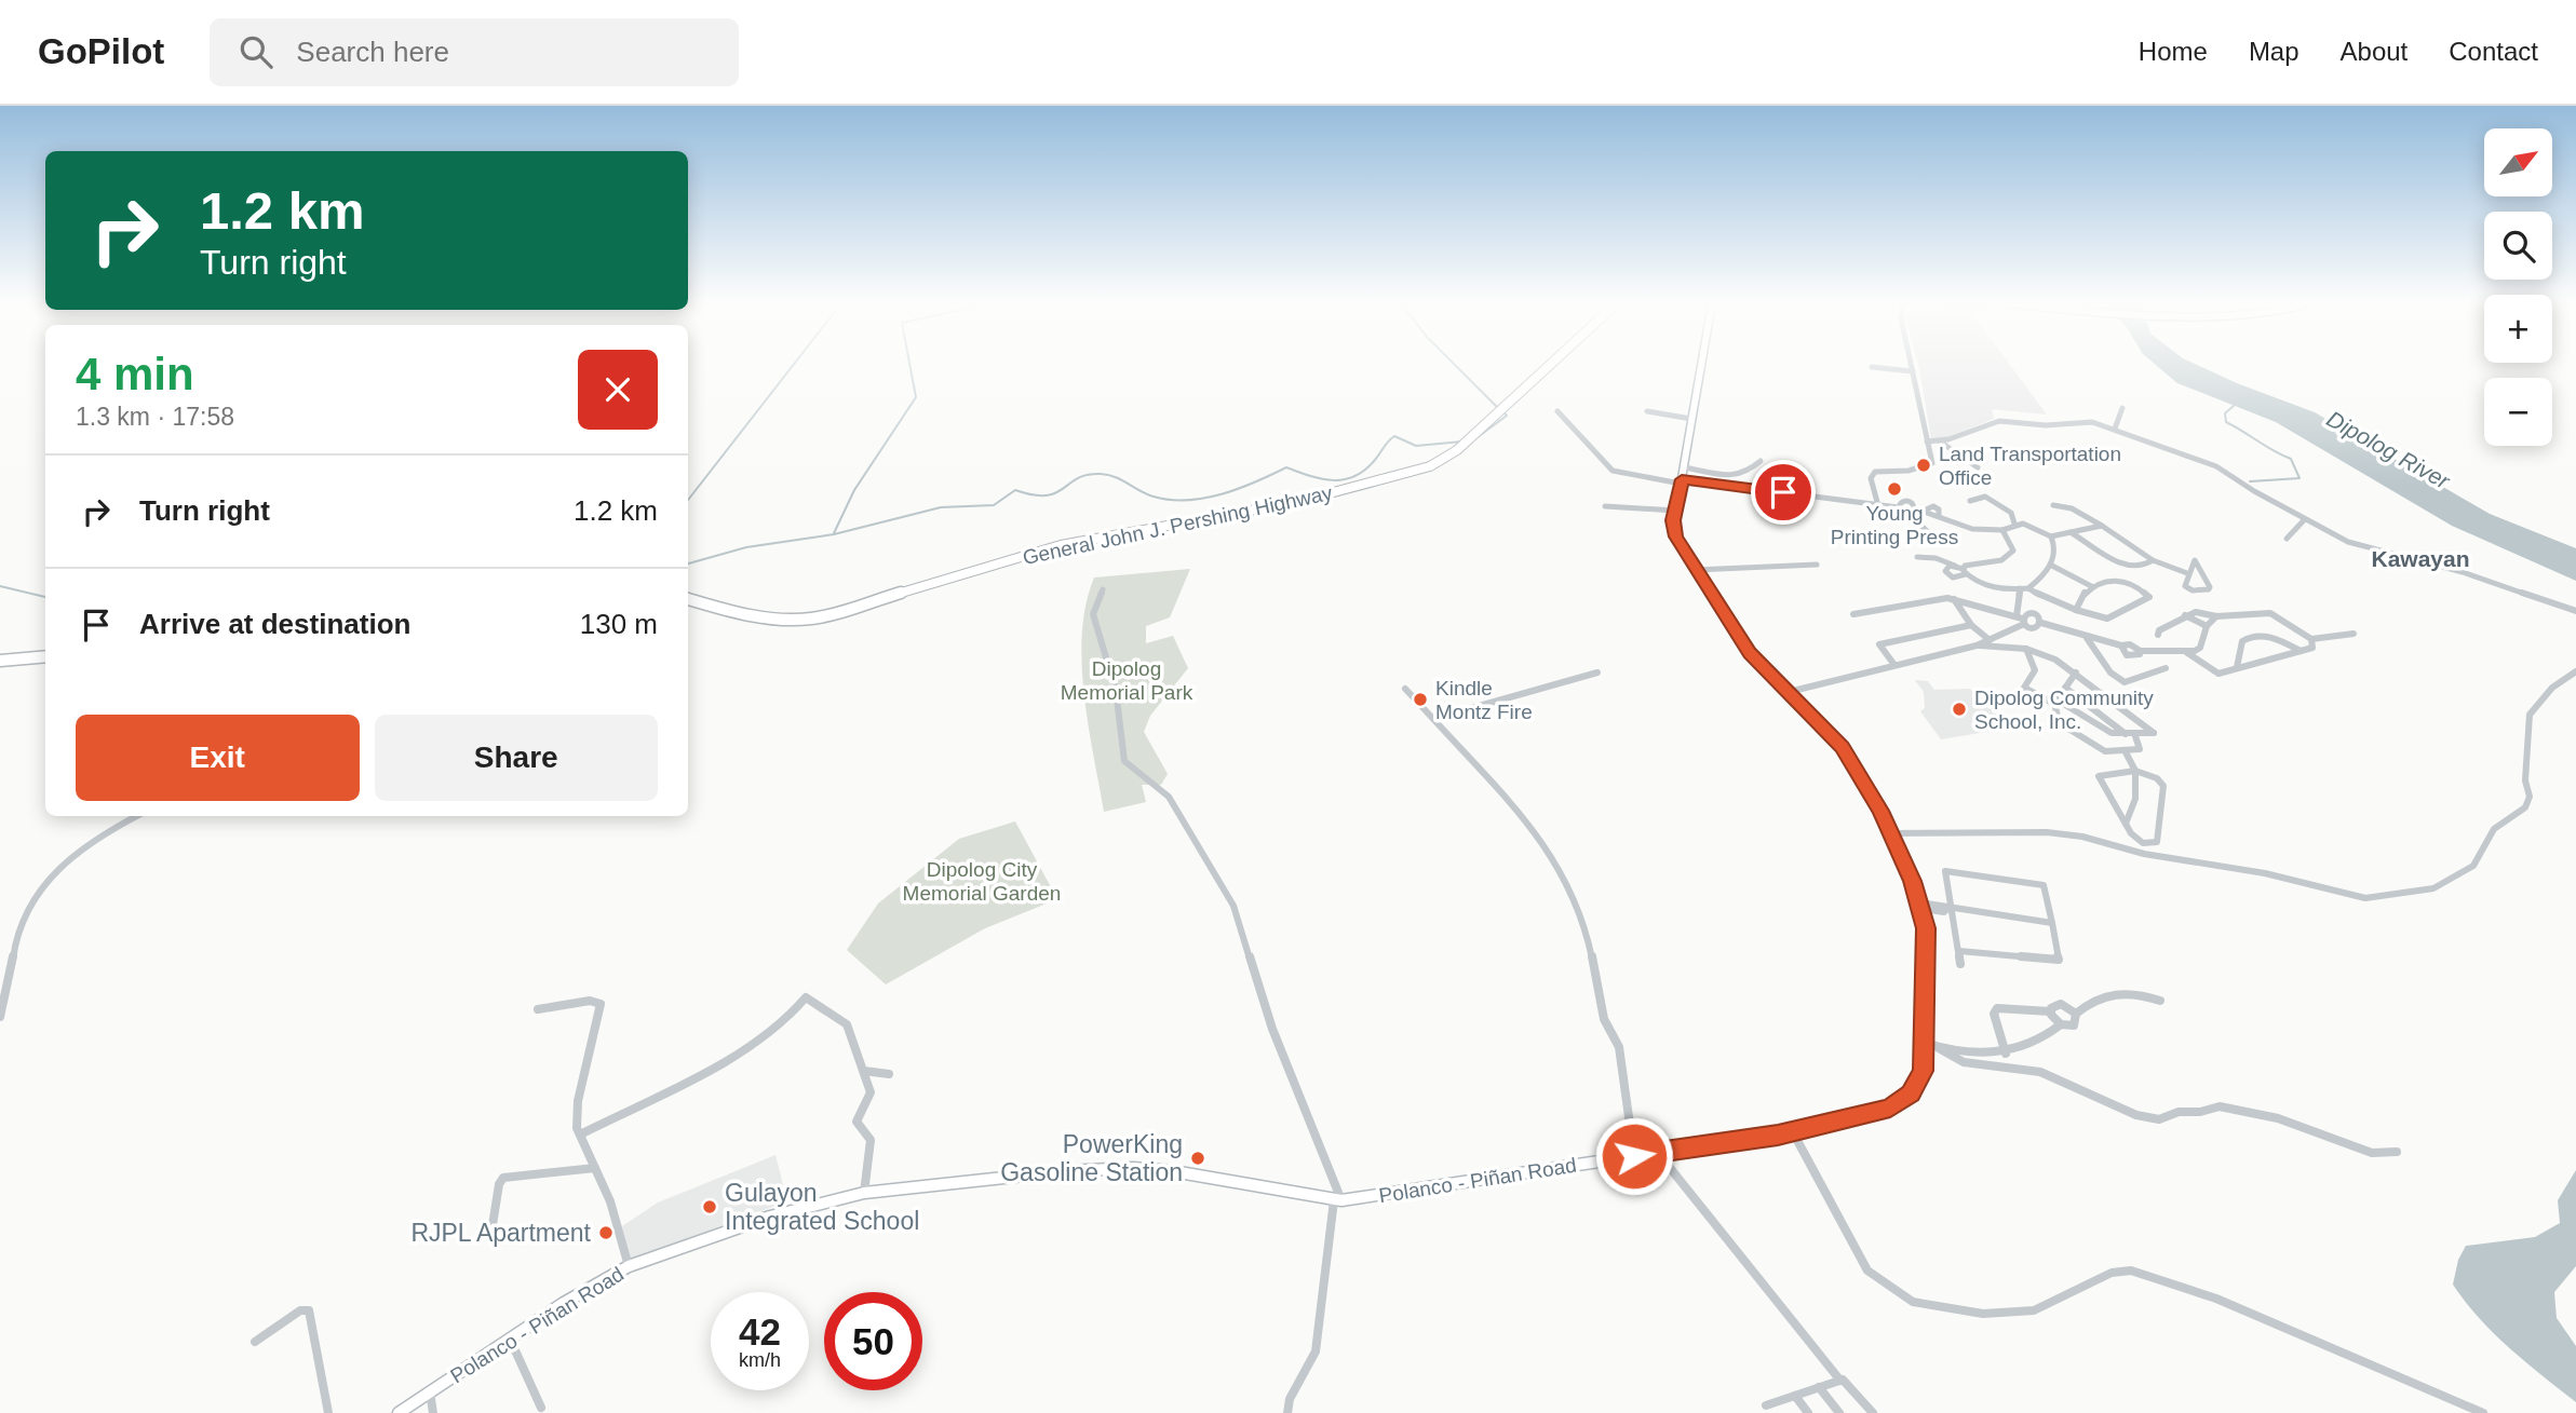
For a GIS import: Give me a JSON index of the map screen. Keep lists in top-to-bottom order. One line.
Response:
{"streets":{"highway":["General John J. Pershing Highway"],"main road":["Polanco - Piñan Road"]},"districts":["Kawayan"],"water":["Dipolog River"],"parks":["Dipolog Memorial Park","Dipolog City Memorial Garden"],"places":["Land Transportation Office","Young Printing Press","Kindle Montz Fire","Dipolog Community School, Inc.","PowerKing Gasoline Station","Gulayon Integrated School","RJPL Apartment"],"north":"top right","page":{"header":"GoPilot","search":"Search here","nav":["Home","Map","About","Contact"],"map_buttons":["+","−"],"turn":["1.2 km","Turn right"],"heading":["4 min","1.3 km · 17:58"],"list":[{"name":"Turn right","value":"1.2 km"},{"name":"Arrive at destination","value":"130 m"}],"buttons":["Exit","Share"],"speed":"42 km/h","limit":"50"}}
